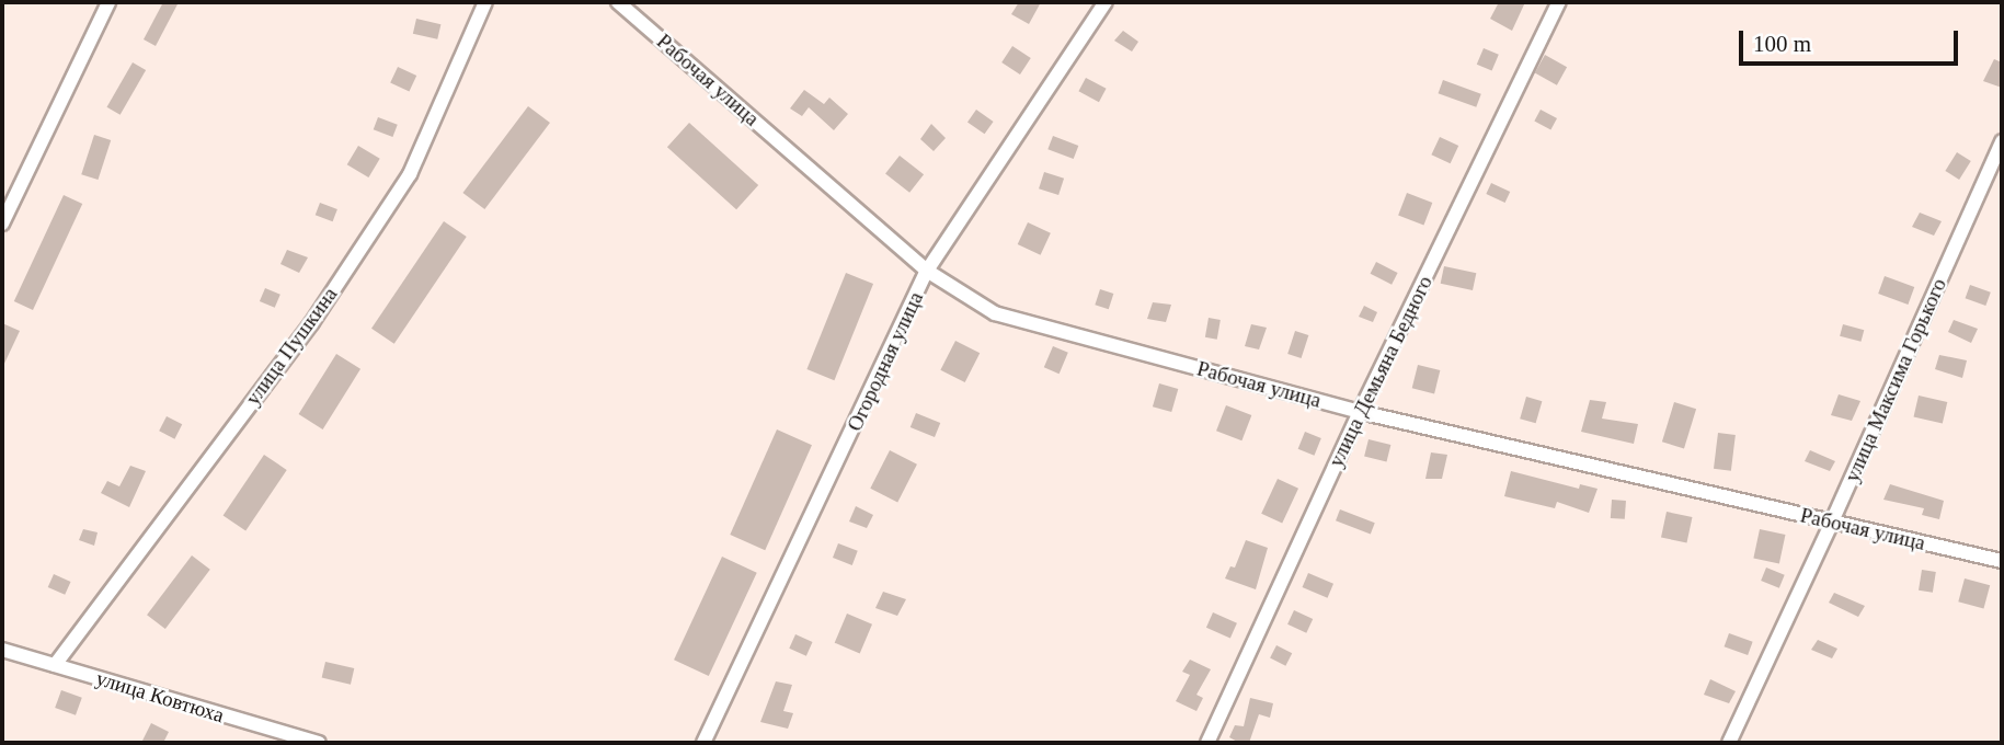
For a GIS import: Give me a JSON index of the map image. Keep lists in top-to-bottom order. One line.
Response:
{"streets":{"street":["Рабочая улица","улица Пушкина","Огородная улица","улица Демьяна Бедного","улица Максима Горького","улица Ковтюха"]},"crossings":[["Рабочая улица","Огородная улица"],["Рабочая улица","улица Демьяна Бедного"],["Рабочая улица","улица Максима Горького"],["улица Пушкина","улица Ковтюха"]],"scale_bar":"100 m"}
